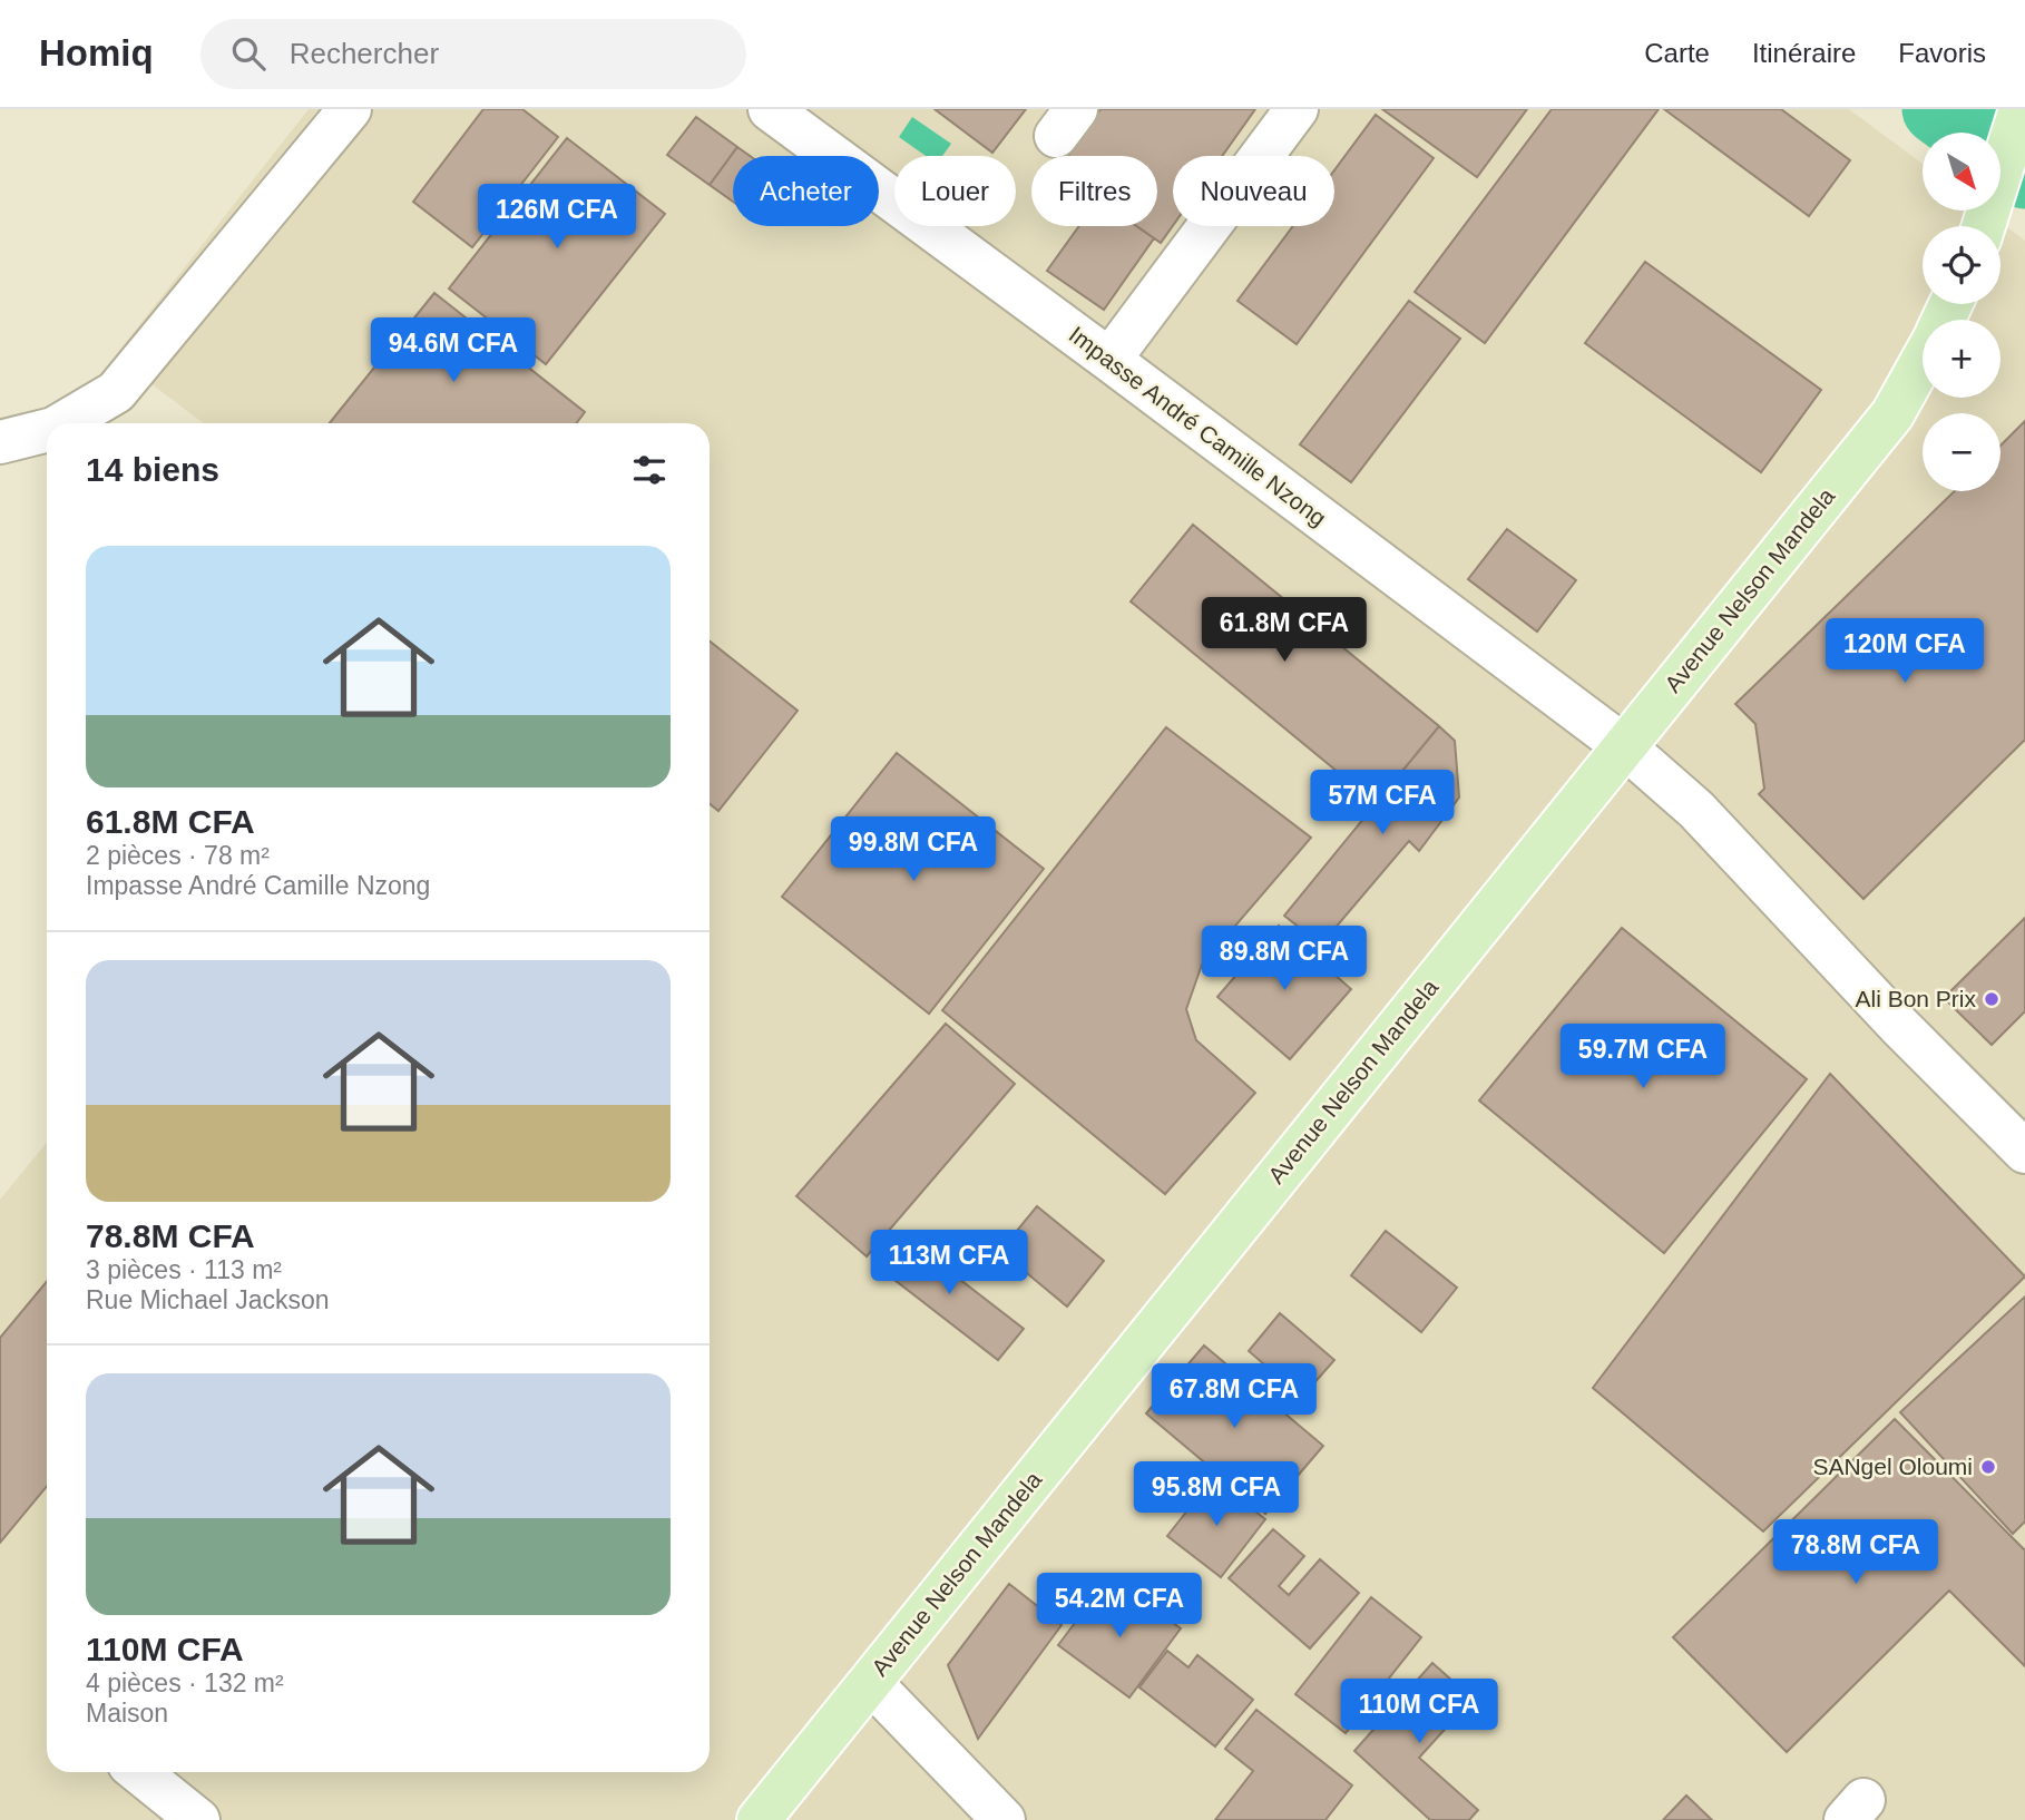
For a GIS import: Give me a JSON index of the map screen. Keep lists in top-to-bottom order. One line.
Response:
{"streets":{"main road":["Avenue Nelson Mandela"],"street":["Impasse André Camille Nzong"]},"crossings":[["Impasse André Camille Nzong","Avenue Nelson Mandela"]],"places":["Ali Bon Prix","SANgel Oloumi"],"north":"bottom right","page":{"header":"Homiq","search":"Rechercher","nav":["Carte","Itinéraire","Favoris"],"map_buttons":["+","−"],"chip":["Acheter","Louer","Filtres","Nouveau"],"price":["126M CFA","94.6M CFA","61.8M CFA","120M CFA","57M CFA","99.8M CFA","89.8M CFA","59.7M CFA","113M CFA","67.8M CFA","95.8M CFA","78.8M CFA","54.2M CFA","110M CFA"],"heading":"14 biens","list":[{"name":"61.8M CFA","note":"2 pièces · 78 m² · Impasse André Camille Nzong"},{"name":"78.8M CFA","note":"3 pièces · 113 m² · Rue Michael Jackson"},{"name":"110M CFA","note":"4 pièces · 132 m² · Maison"}]}}
